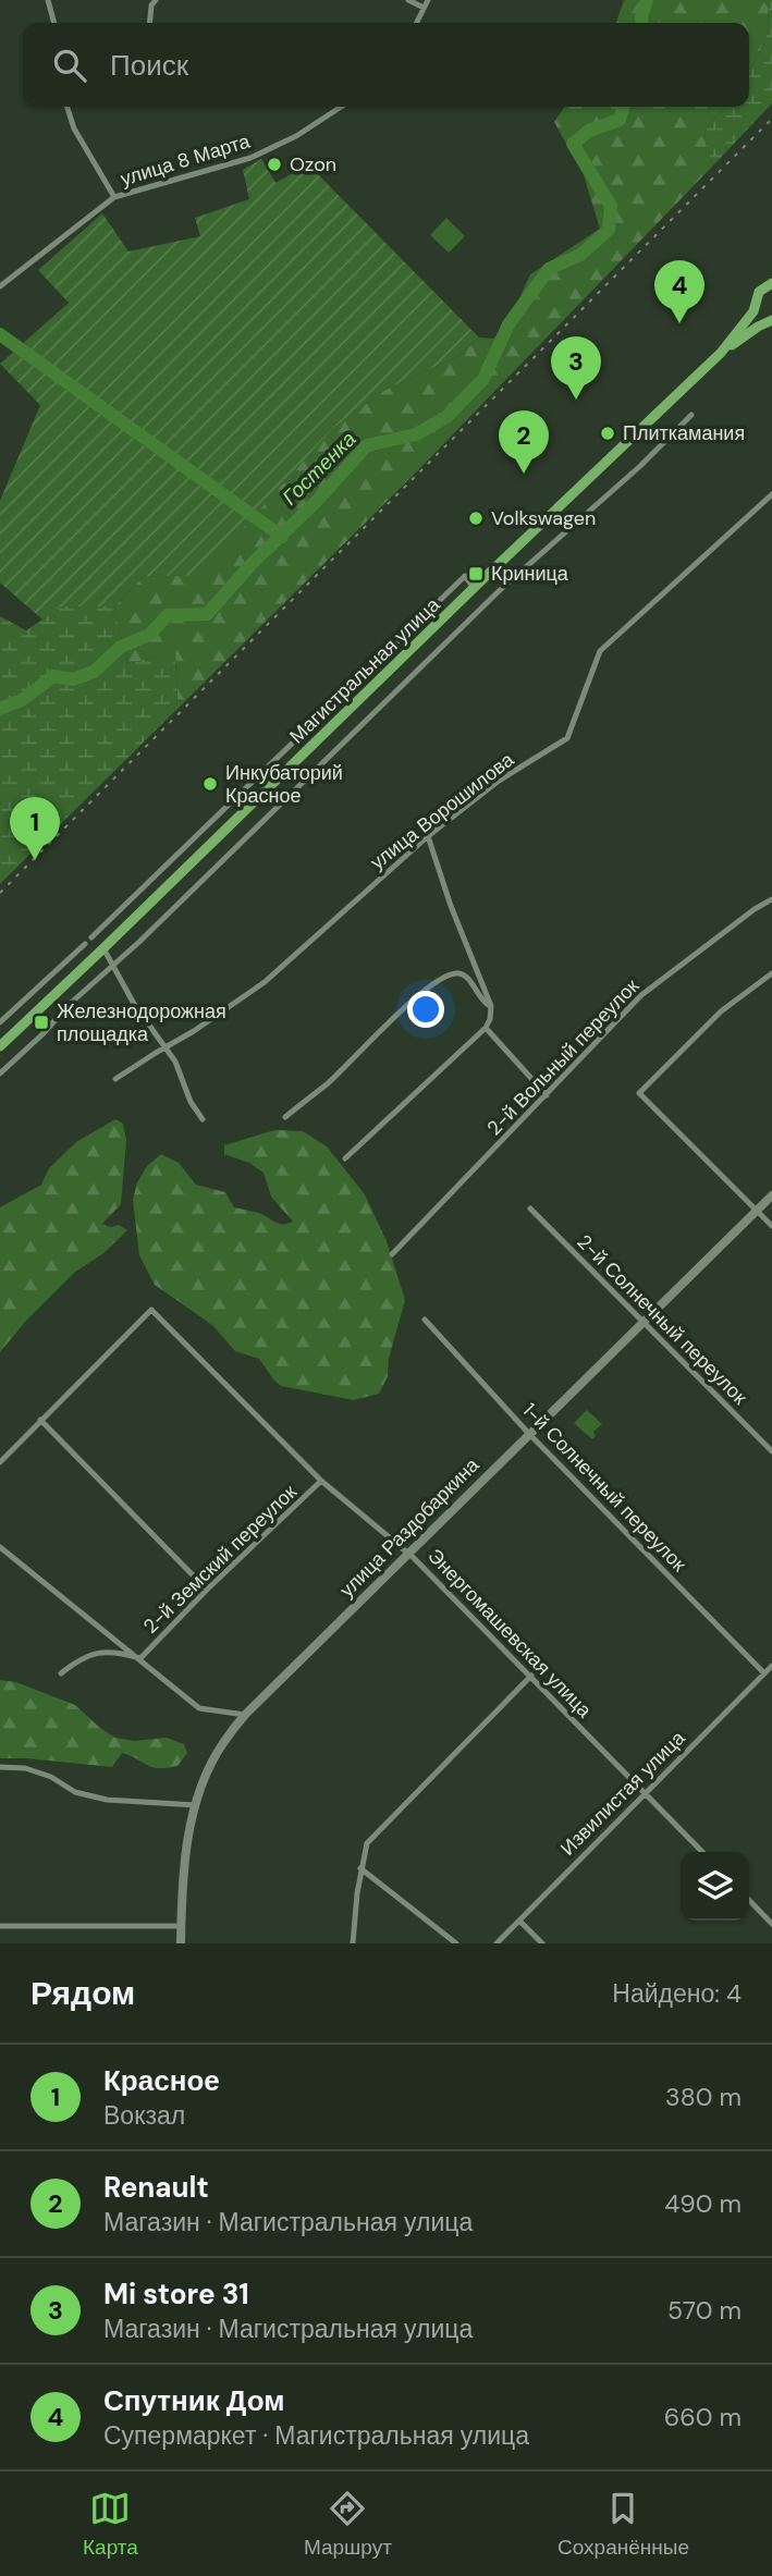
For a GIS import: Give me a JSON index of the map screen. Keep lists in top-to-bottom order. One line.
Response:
{"streets":{"main road":["Магистральная улица"],"street":["улица 8 Марта","улица Ворошилова","2-й Вольный переулок","2-й Солнечный переулок","1-й Солнечный переулок","улица Раздобаркина","2-й Земский переулок","Энергомашевская улица","Извилистая улица"]},"crossings":[["2-й Солнечный переулок","улица Раздобаркина"],["1-й Солнечный переулок","улица Раздобаркина"],["1-й Солнечный переулок","Извилистая улица"],["улица Раздобаркина","Энергомашевская улица"],["2-й Земский переулок","Энергомашевская улица"],["Энергомашевская улица","Извилистая улица"]],"water":["Гостенка"],"places":{"other":["Ozon","Плиткамания","Volkswagen","Инкубаторий Красное"],"transit":["Криница","Железнодорожная площадка"]},"page":{"search":"Поиск","pins":["4","3","2","1"],"heading":["Рядом","Найдено: 4"],"list":[{"mark":"1","name":"Красное","note":"Вокзал","value":"380 m"},{"mark":"2","name":"Renault","note":"Магазин · Магистральная улица","value":"490 m"},{"mark":"3","name":"Mi store 31","note":"Магазин · Магистральная улица","value":"570 m"},{"mark":"4","name":"Спутник Дом","note":"Супермаркет · Магистральная улица","value":"660 m"}],"nav":["Карта","Маршрут","Сохранённые"]}}
